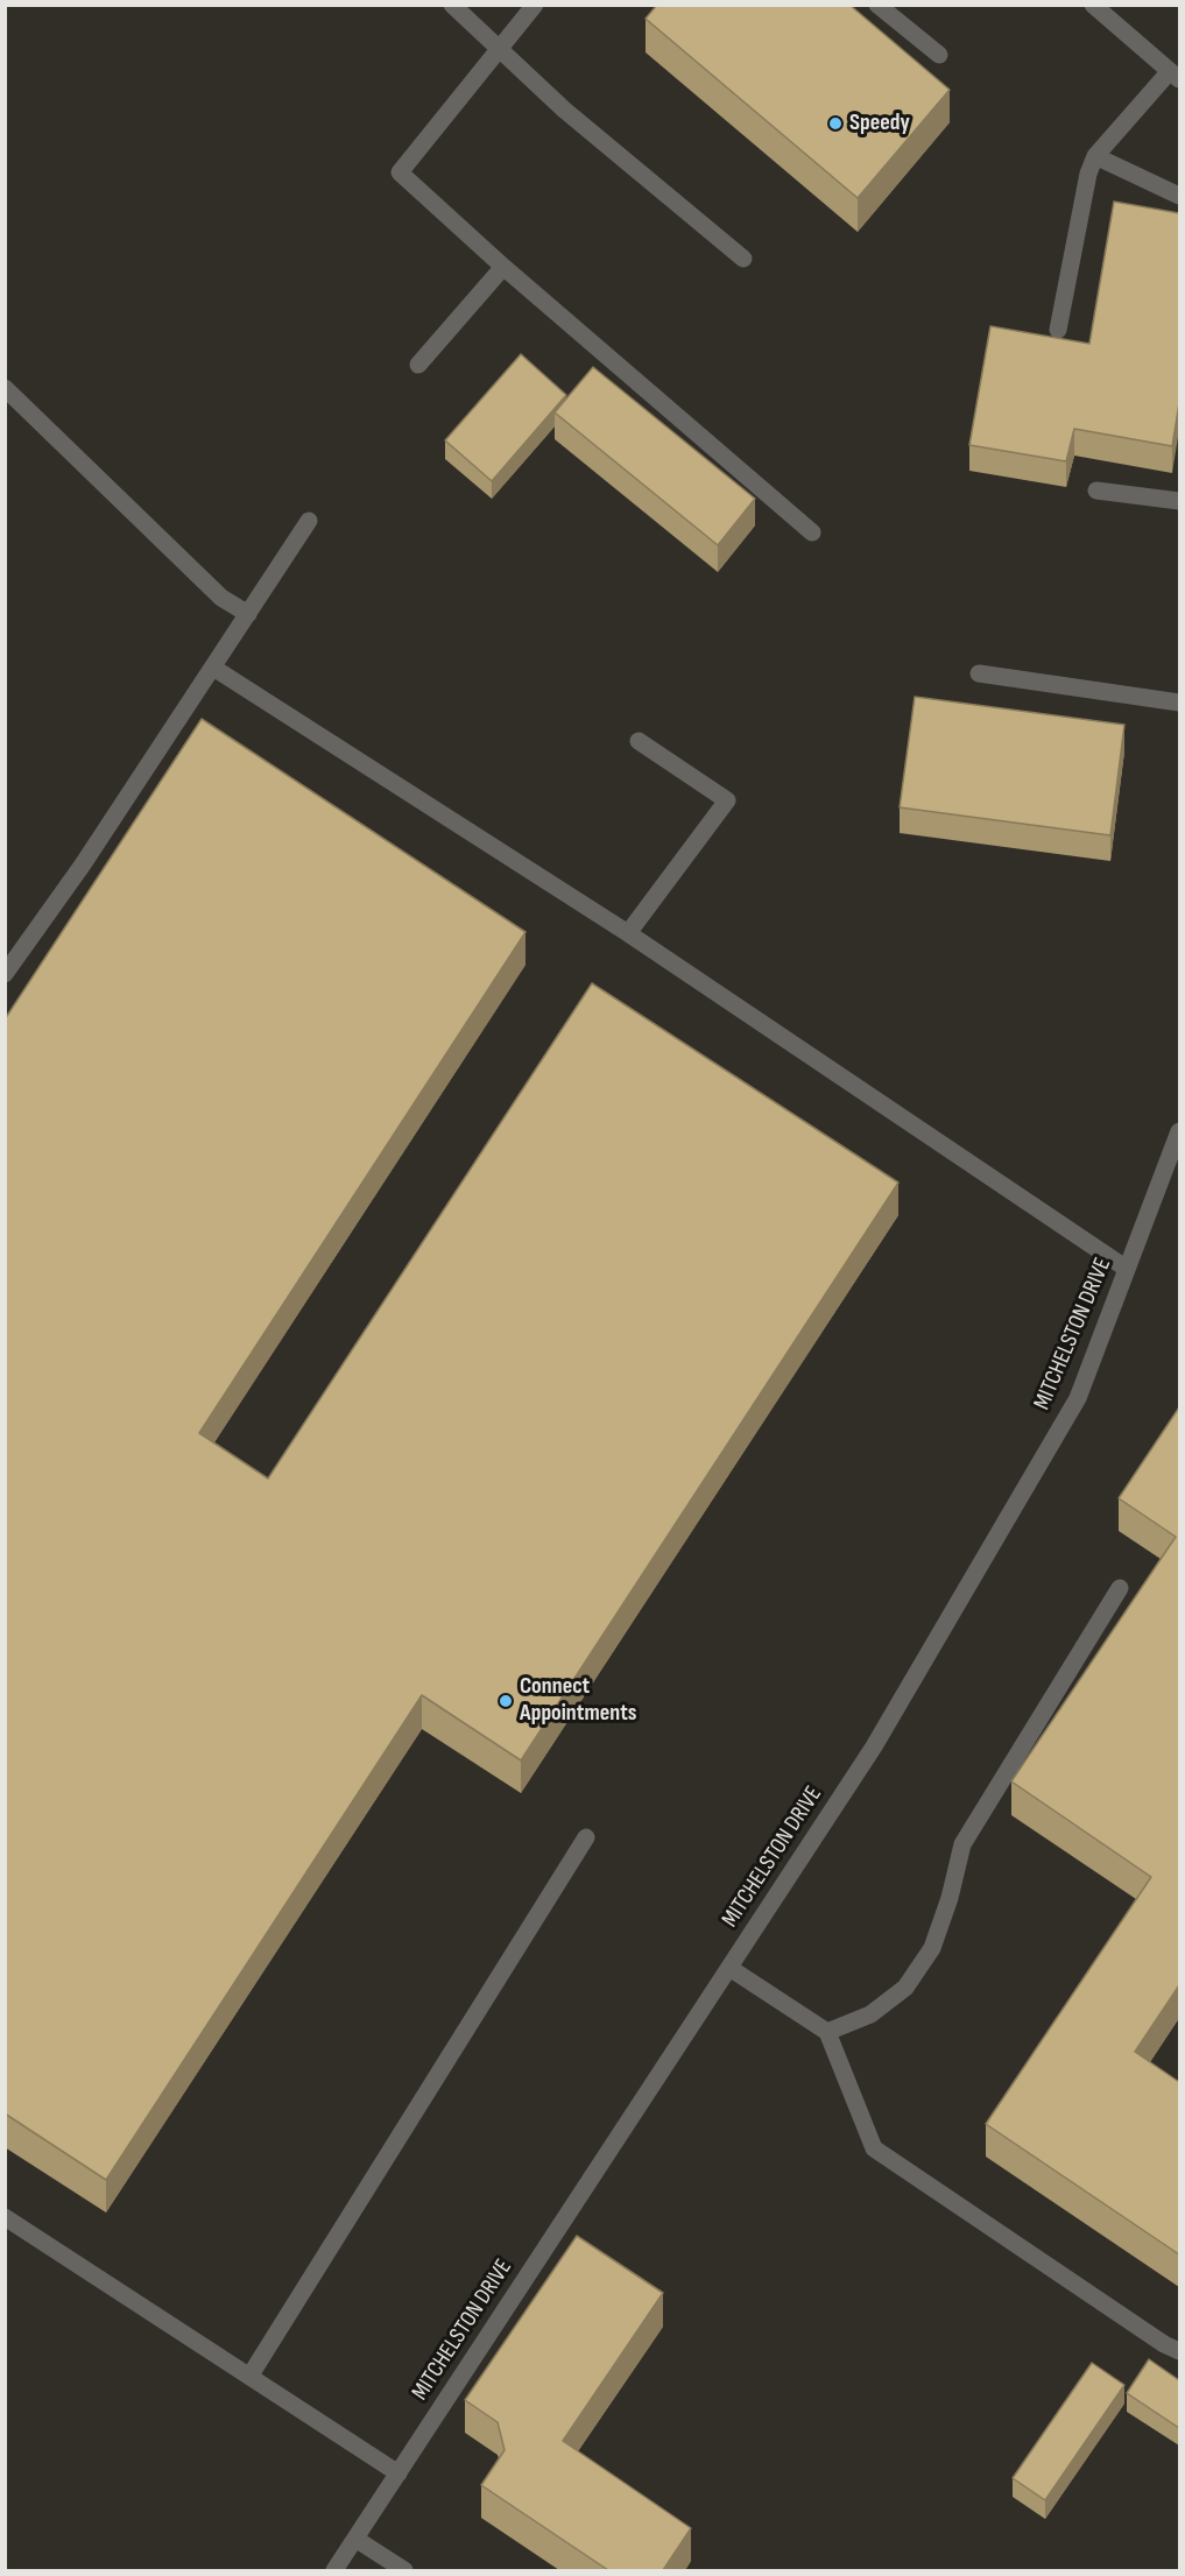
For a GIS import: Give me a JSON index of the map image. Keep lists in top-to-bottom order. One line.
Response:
{"streets":{"street":["MITCHELSTON DRIVE"]},"places":["Speedy","Connect Appointments"]}
